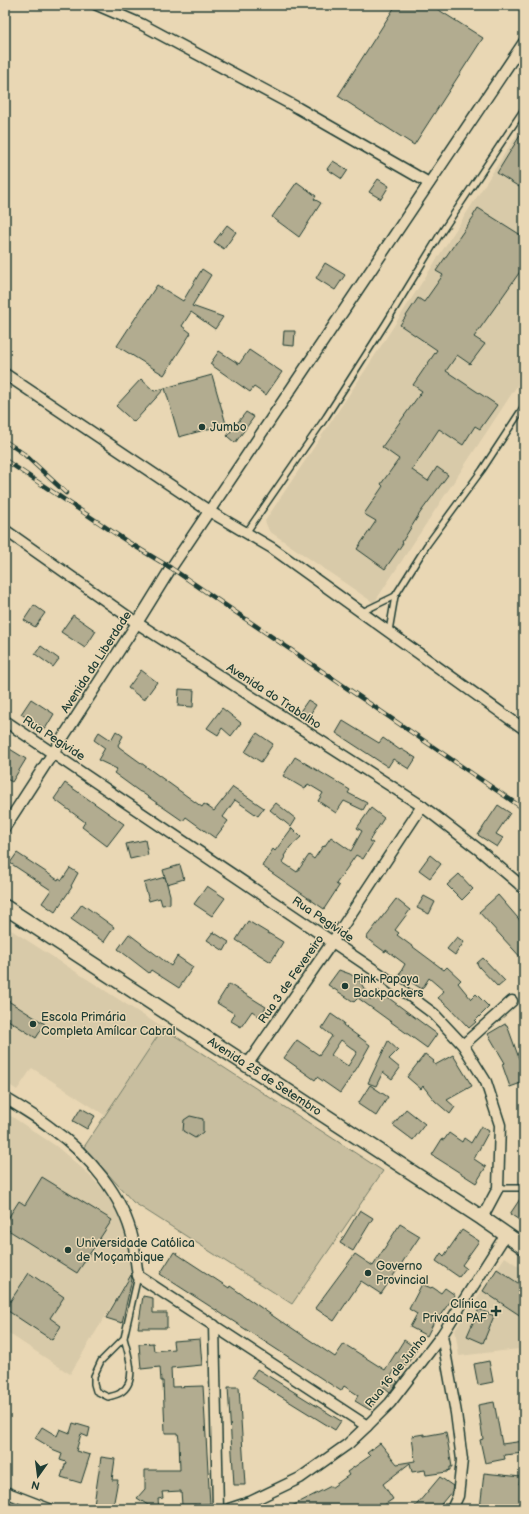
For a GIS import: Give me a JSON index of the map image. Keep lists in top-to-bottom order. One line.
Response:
{"streets":{"street":["Avenida da Liberdade","Avenida do Trabalho","Rua Pegivide","Rua 3 de Fevereiro","Avenida 25 de Setembro","Rua 16 de Junho"]},"crossings":[["Avenida da Liberdade","Avenida do Trabalho"],["Avenida da Liberdade","Rua Pegivide"],["Avenida do Trabalho","Rua 3 de Fevereiro"],["Rua Pegivide","Rua 3 de Fevereiro"],["Rua Pegivide","Avenida 25 de Setembro"],["Rua 3 de Fevereiro","Avenida 25 de Setembro"],["Avenida 25 de Setembro","Rua 16 de Junho"]],"places":{"other":["Jumbo","Pink Papaya Backpackers","Escola Primária Completa Amílcar Cabral","Universidade Católica de Moçambique","Governo Provincial"],"health":["Clínica Privada PAF"]},"north":"bottom"}
